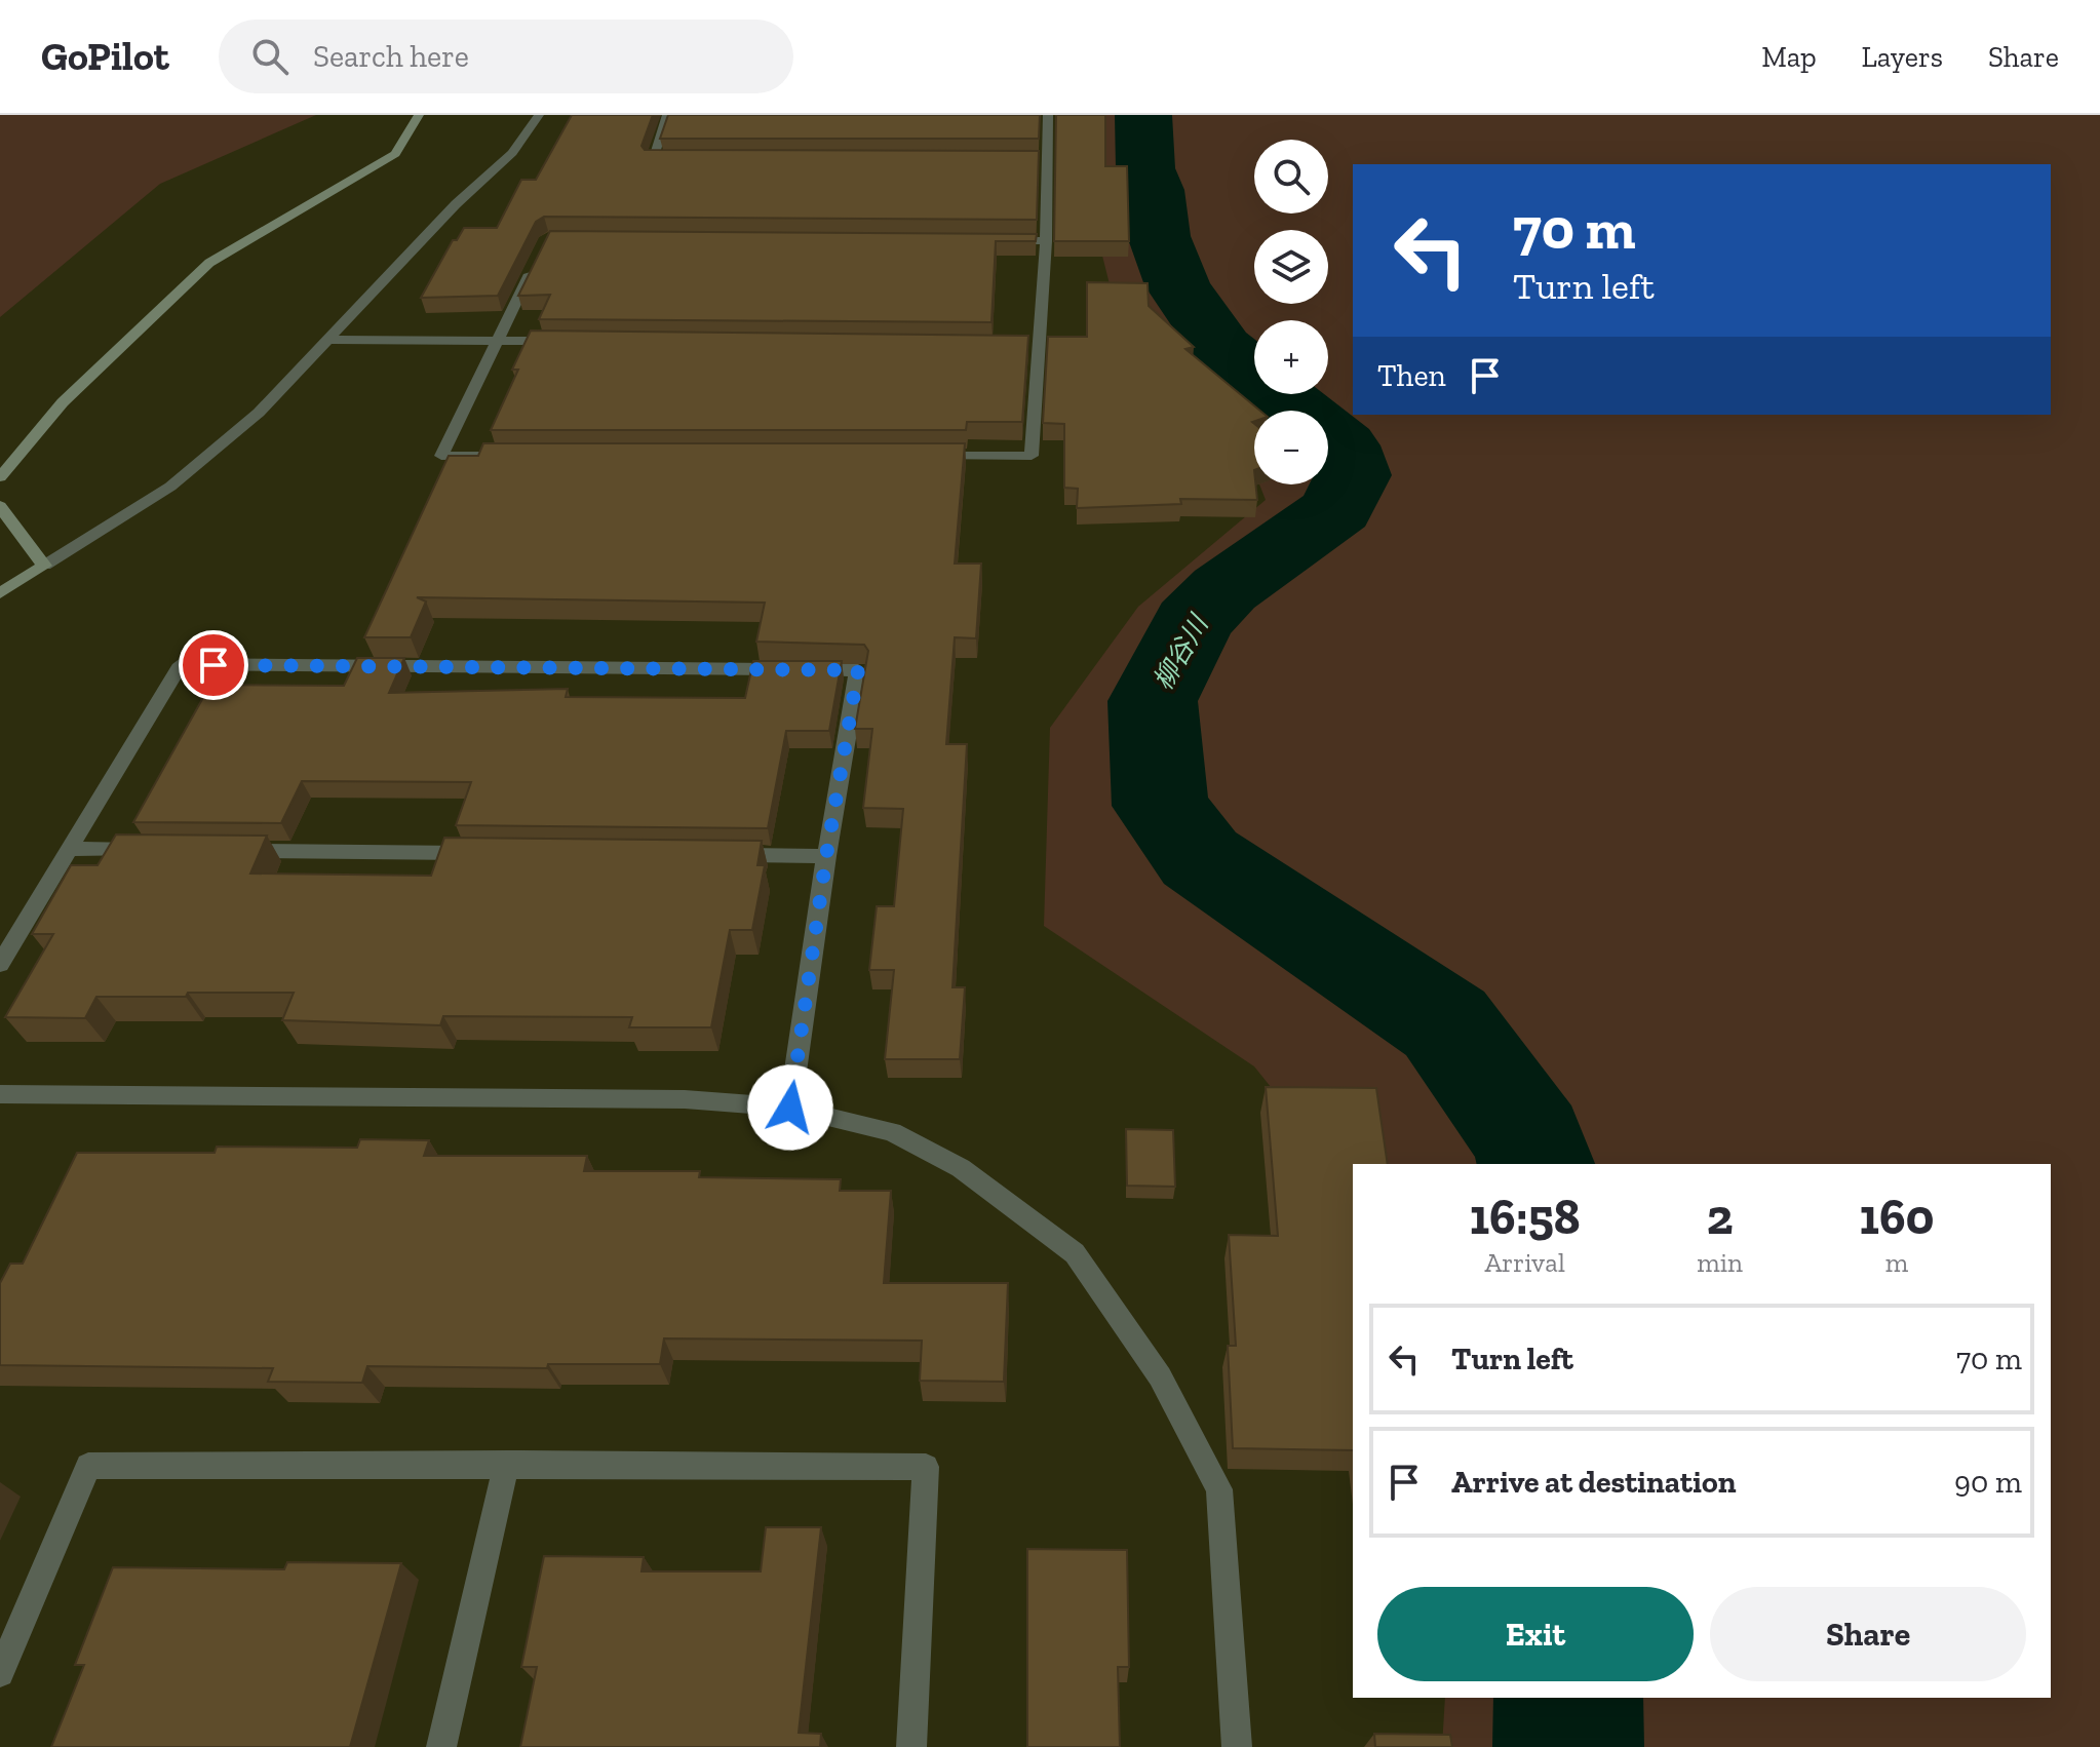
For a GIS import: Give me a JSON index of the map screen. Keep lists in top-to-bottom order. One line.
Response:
{"water":["柳谷川"],"page":{"header":"GoPilot","search":"Search here","nav":["Map","Layers","Share"],"map_buttons":["+","−"],"turn":["70 m","Turn left"],"then":"Then","eta":["16:58","Arrival","2","min","160","m"],"list":[{"name":"Turn left","value":"70 m"},{"name":"Arrive at destination","value":"90 m"}],"buttons":["Exit","Share"]}}
